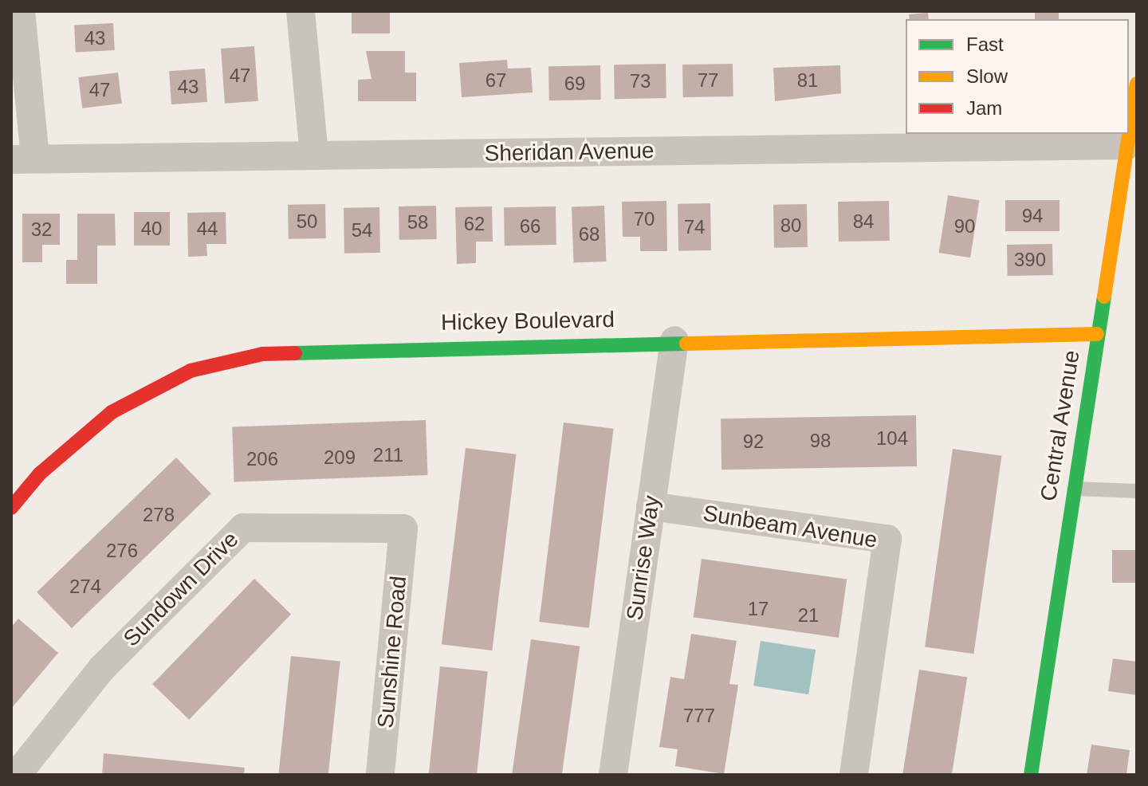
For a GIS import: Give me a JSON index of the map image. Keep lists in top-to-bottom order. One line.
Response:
{"streets":{"street":["Sheridan Avenue","Hickey Boulevard","Central Avenue","Sunbeam Avenue","Sunrise Way","Sundown Drive","Sunshine Road"]},"crossings":[["Sheridan Avenue","Central Avenue"],["Hickey Boulevard","Central Avenue"],["Hickey Boulevard","Sunrise Way"],["Sunbeam Avenue","Sunrise Way"],["Sundown Drive","Sunshine Road"]],"house_numbers":["43","47","67","77","81","73","69","43","47","94","70","50","84","58","62","80","66","90","74","40","44","32","54","68","390","104","98","92","211","209","206","278","276","274","17","21","777"],"legend":["Fast","Slow","Jam"]}
